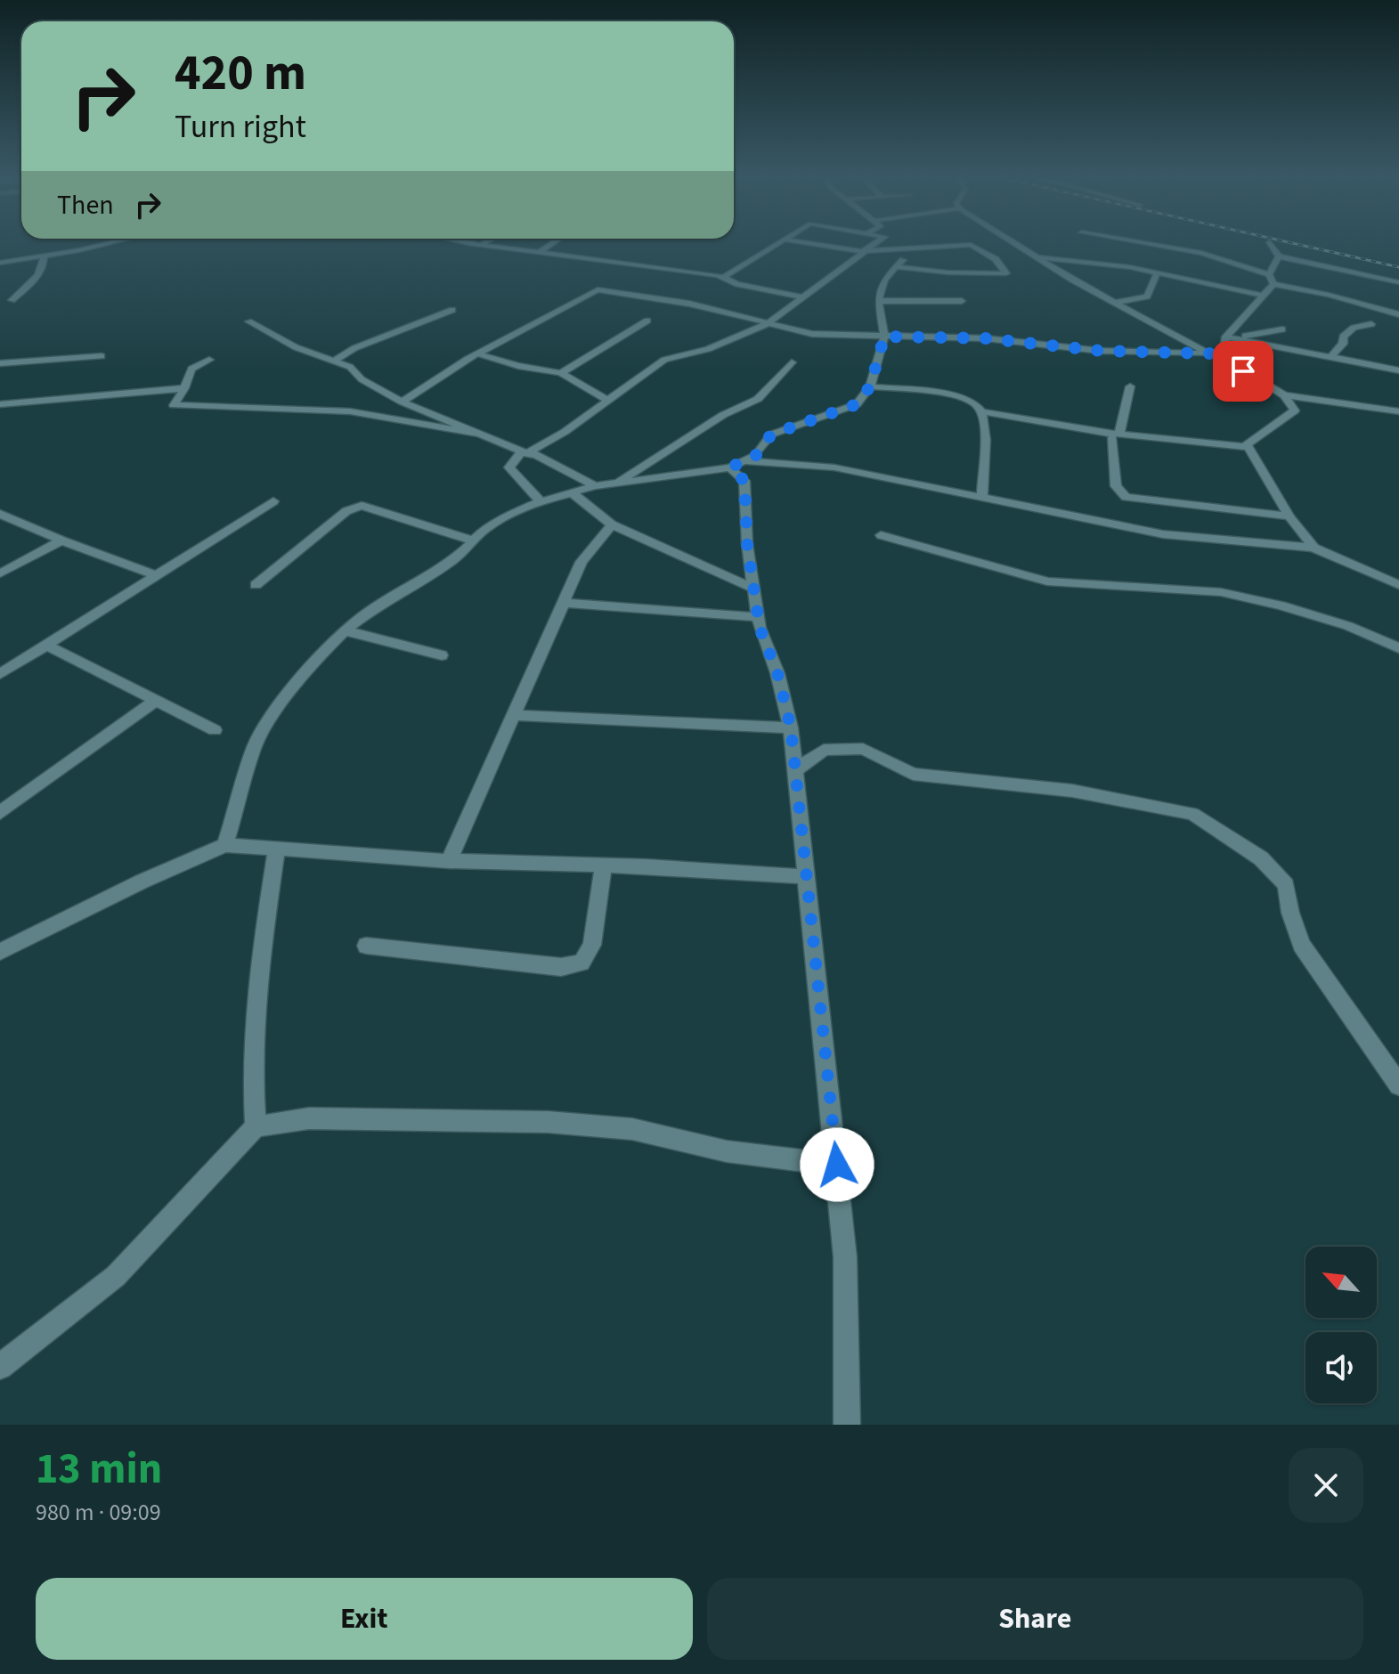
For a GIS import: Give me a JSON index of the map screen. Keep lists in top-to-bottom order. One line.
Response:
{"north":"top left","page":{"turn":["420 m","Turn right"],"then":"Then","heading":["13 min","980 m · 09:09"],"buttons":["Exit","Share"]}}
